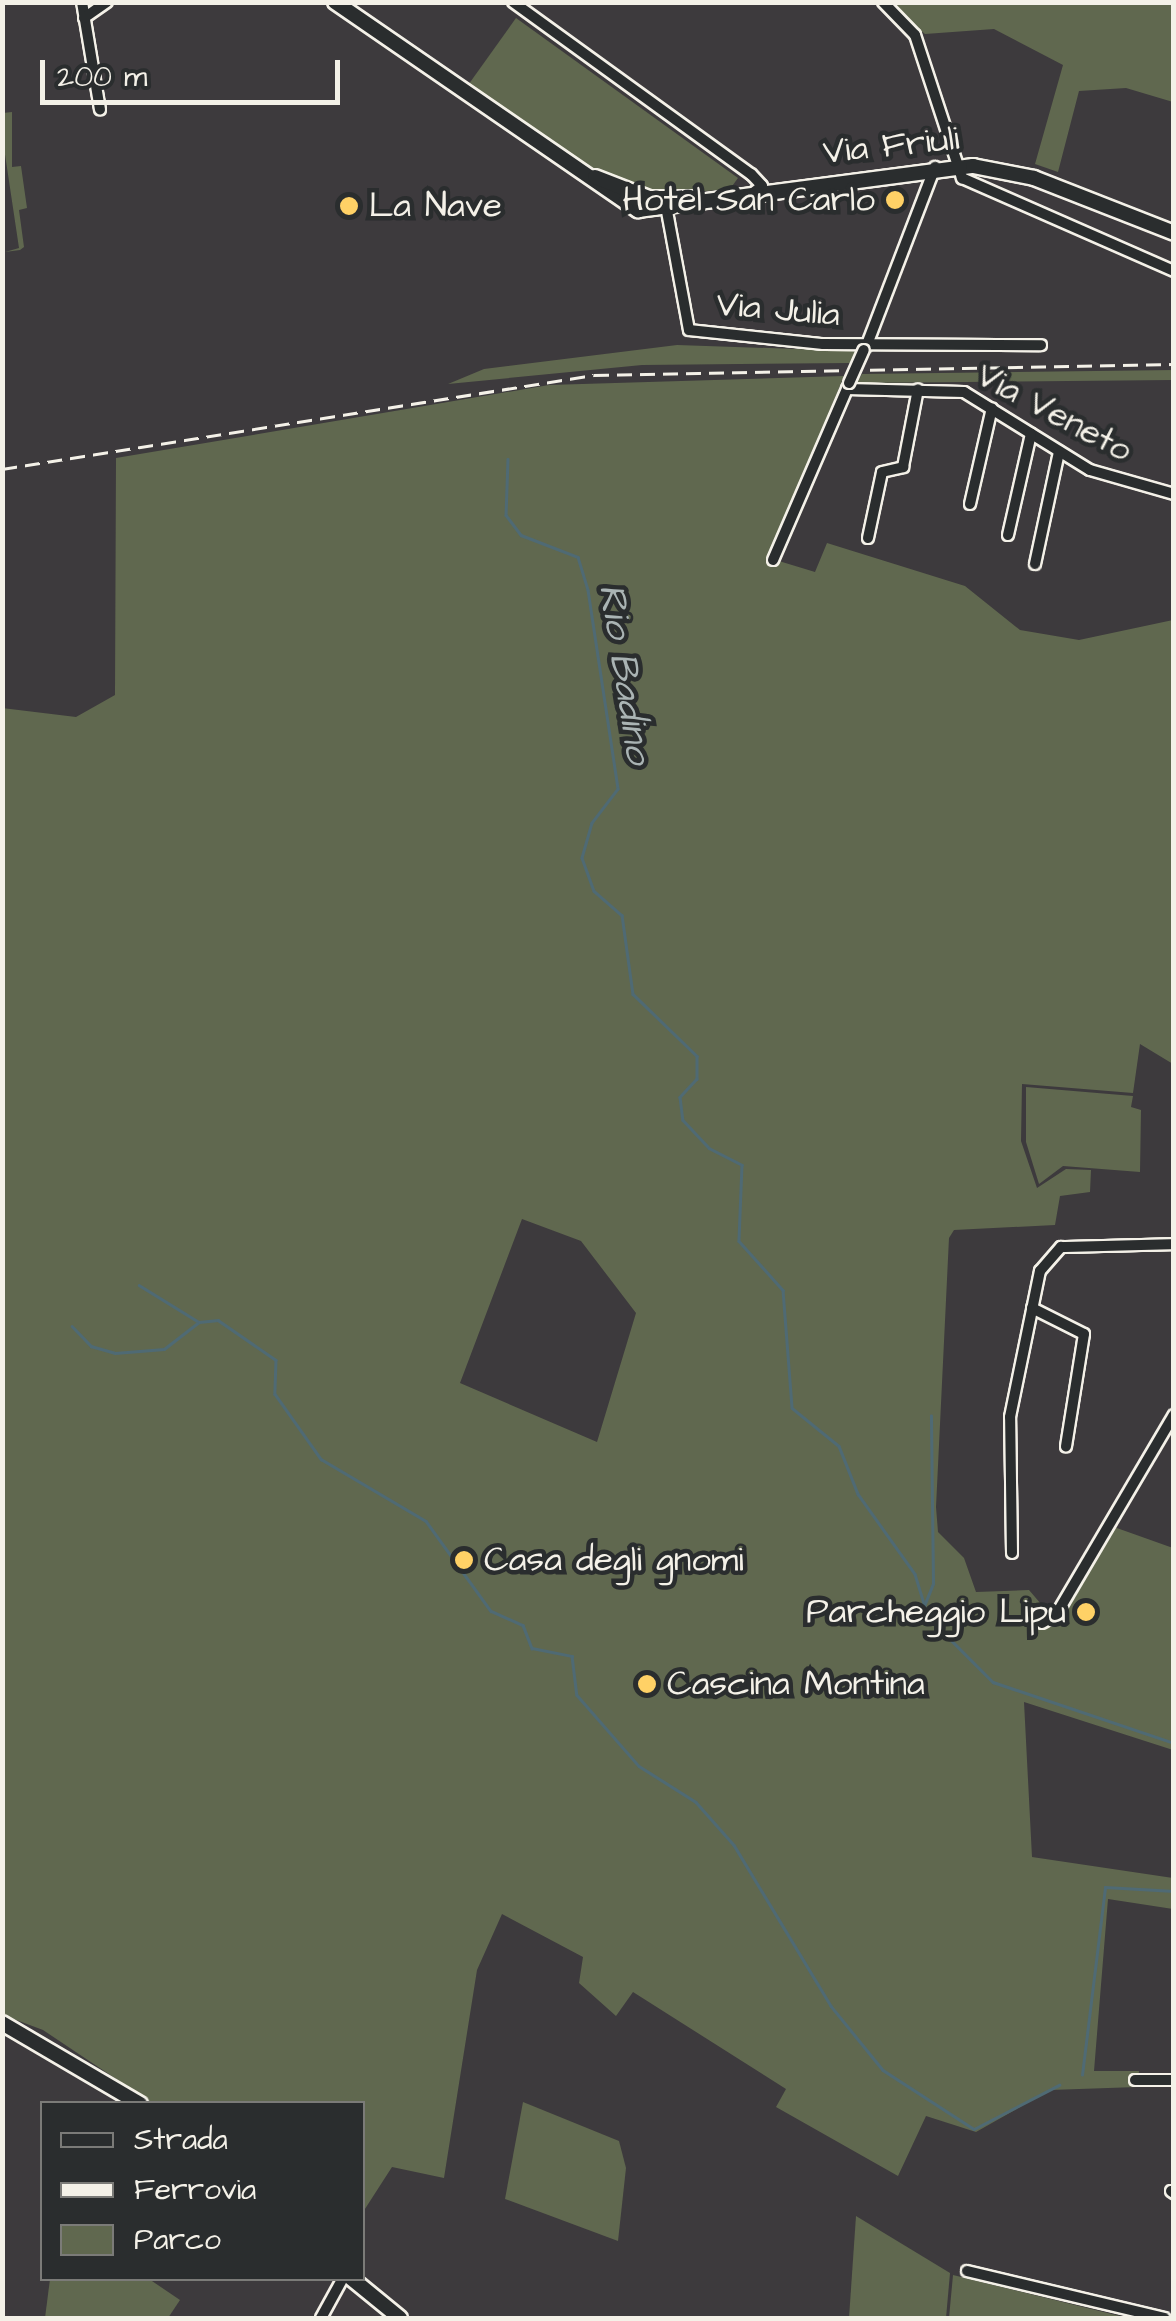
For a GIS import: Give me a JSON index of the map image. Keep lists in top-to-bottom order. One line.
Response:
{"streets":{"street":["Via Friuli","Via Julia","Via Veneto"]},"crossings":[["Via Friuli","Via Julia"],["Via Julia","Via Veneto"]],"water":["Rio Badino"],"places":["Hotel San Carlo","La Nave","Casa degli gnomi","Parcheggio Lipu","Cascina Montina"],"legend":["Strada","Ferrovia","Parco"],"scale_bar":"200 m"}
